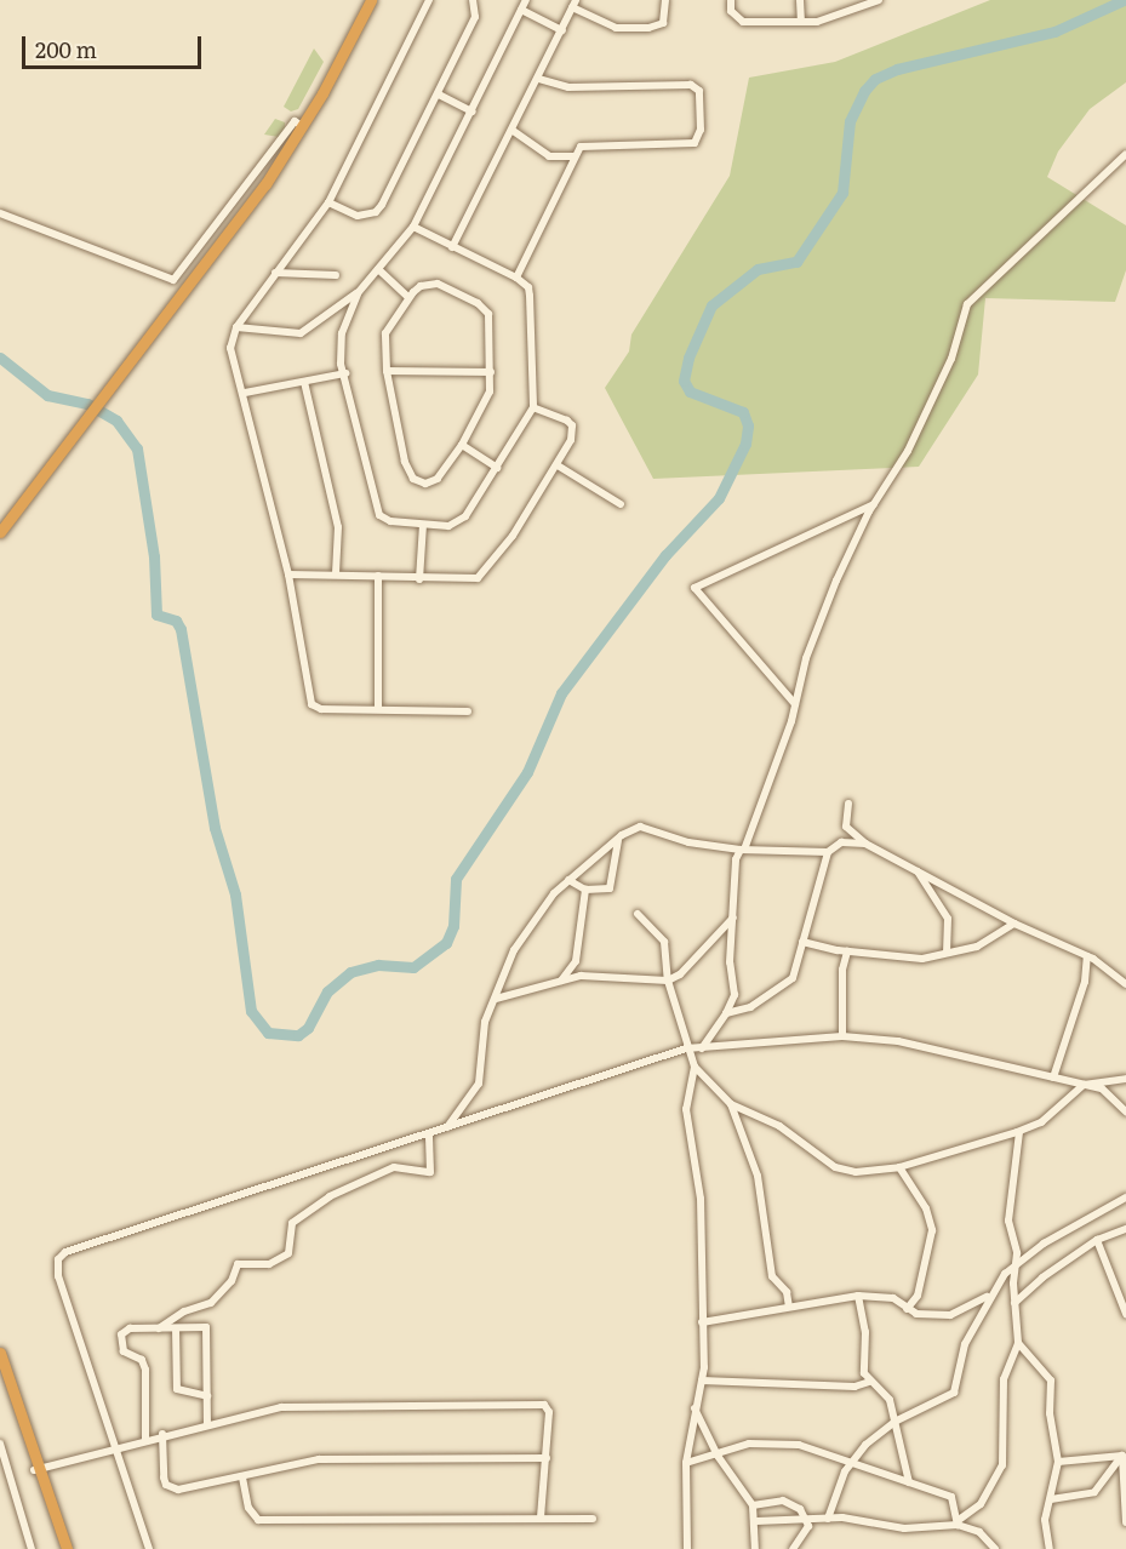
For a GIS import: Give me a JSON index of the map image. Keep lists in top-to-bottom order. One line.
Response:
{"scale_bar":"200 m"}
